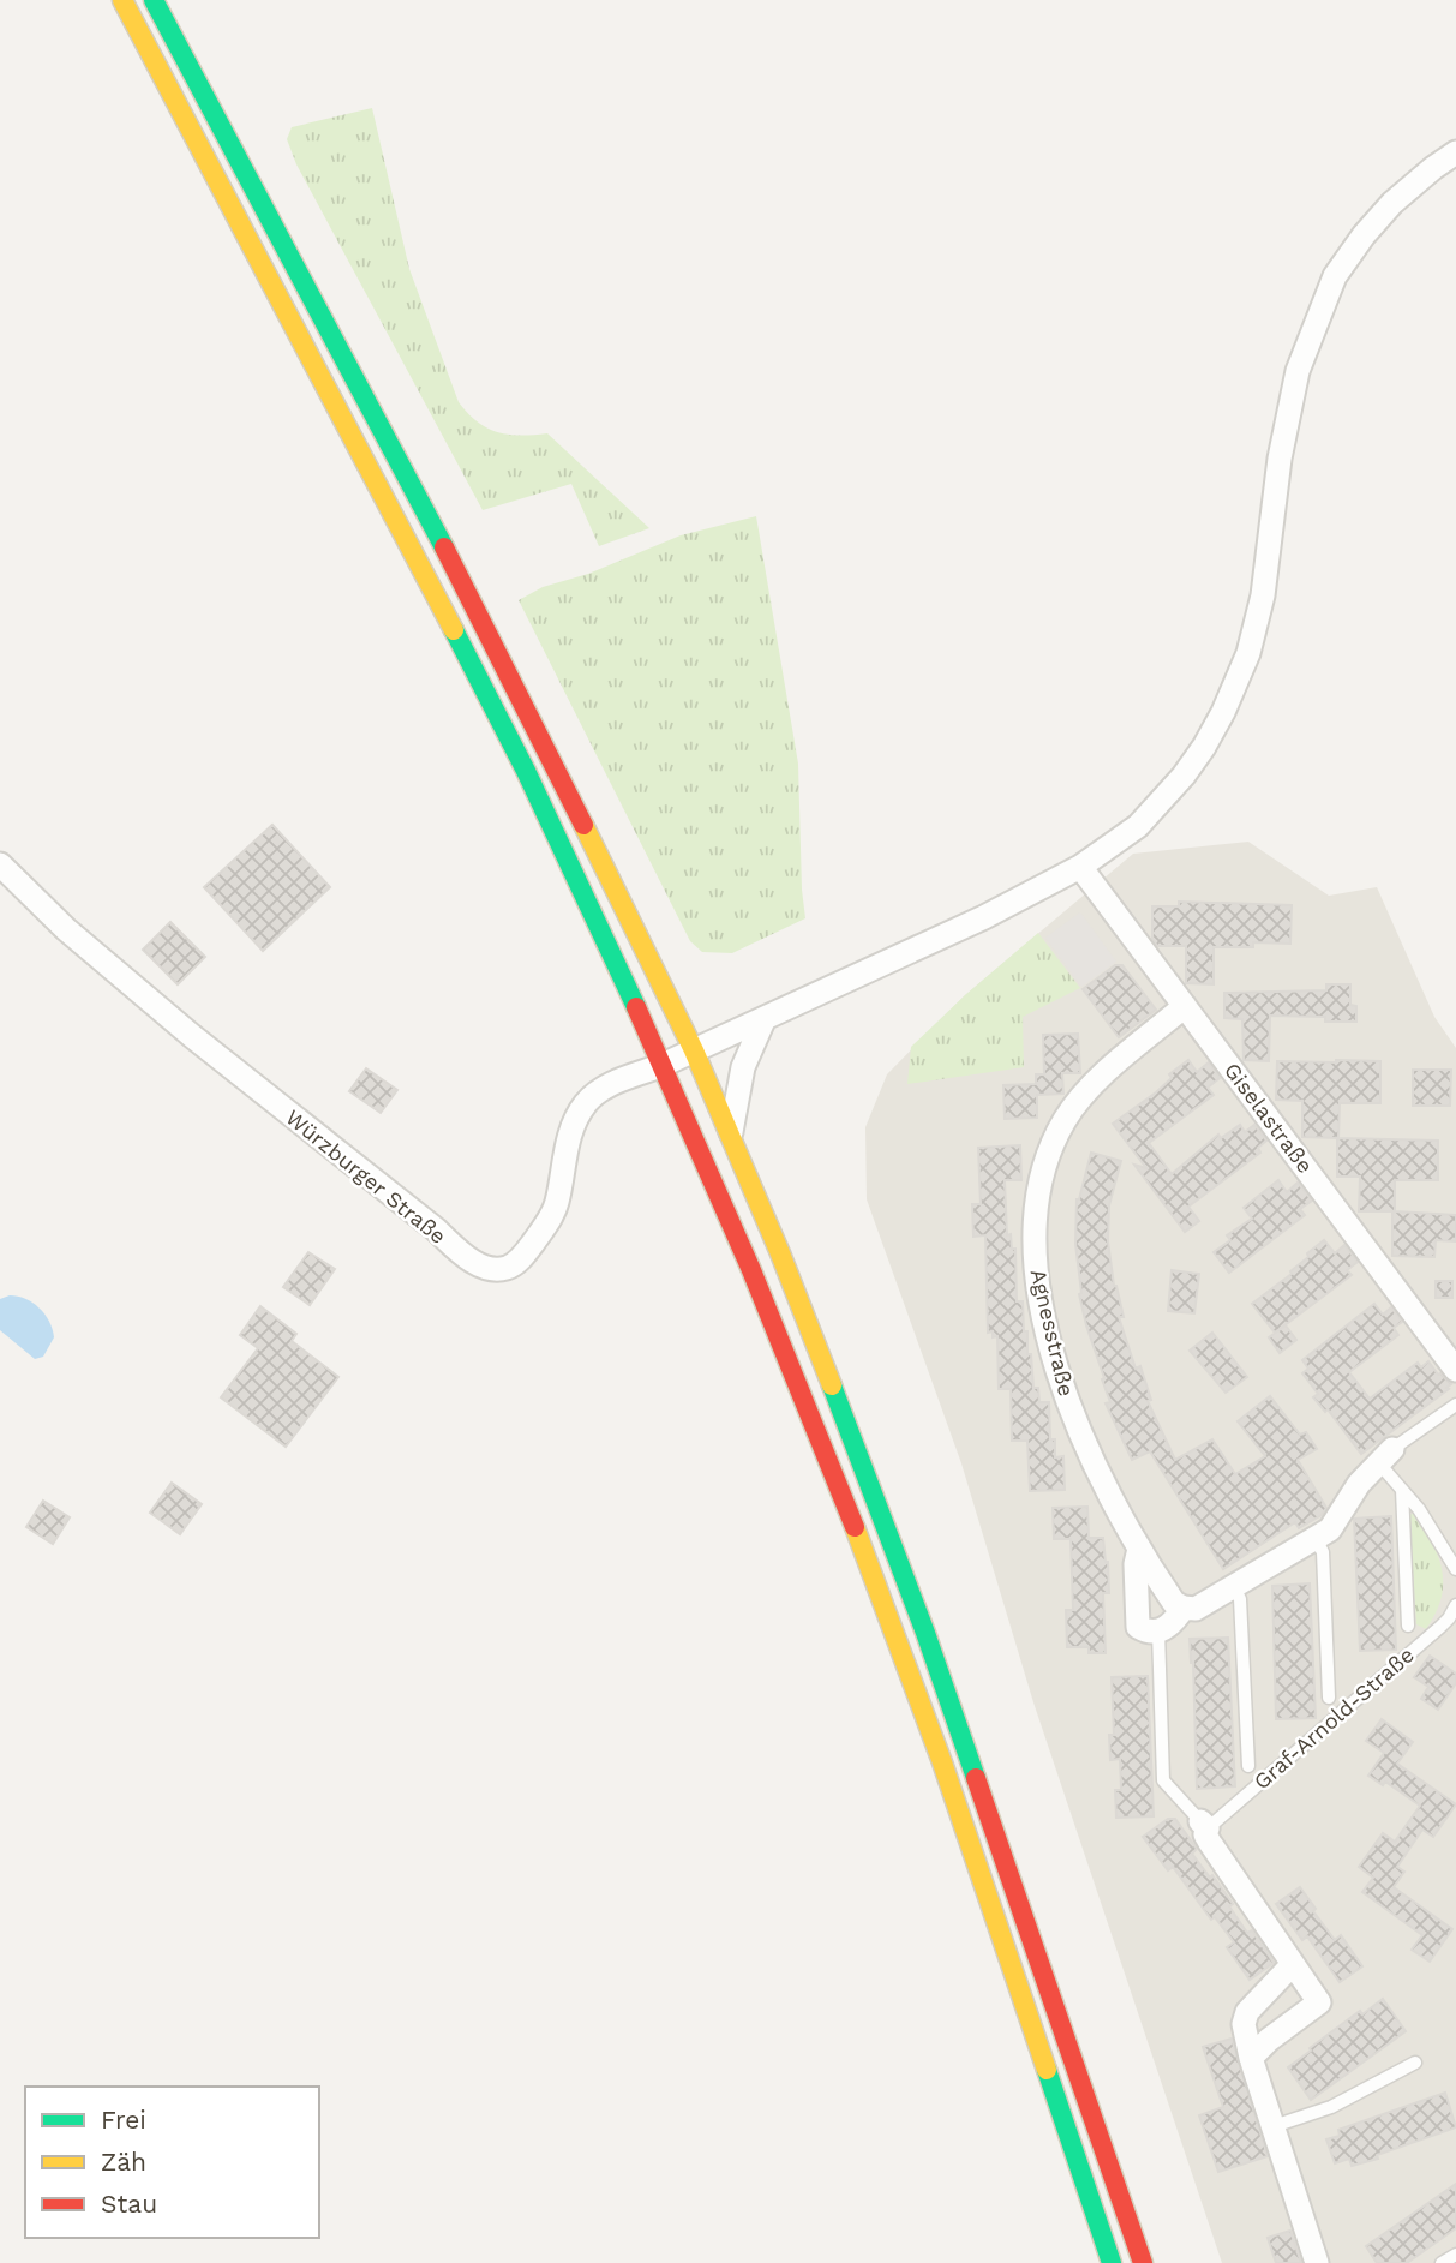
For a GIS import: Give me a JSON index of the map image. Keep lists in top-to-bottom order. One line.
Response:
{"streets":{"street":["Giselastraße","Würzburger Straße","Agnesstraße"],"lane":["Graf-Arnold-Straße"]},"crossings":[["Giselastraße","Würzburger Straße"],["Giselastraße","Agnesstraße"]],"legend":["Frei","Zäh","Stau"]}
